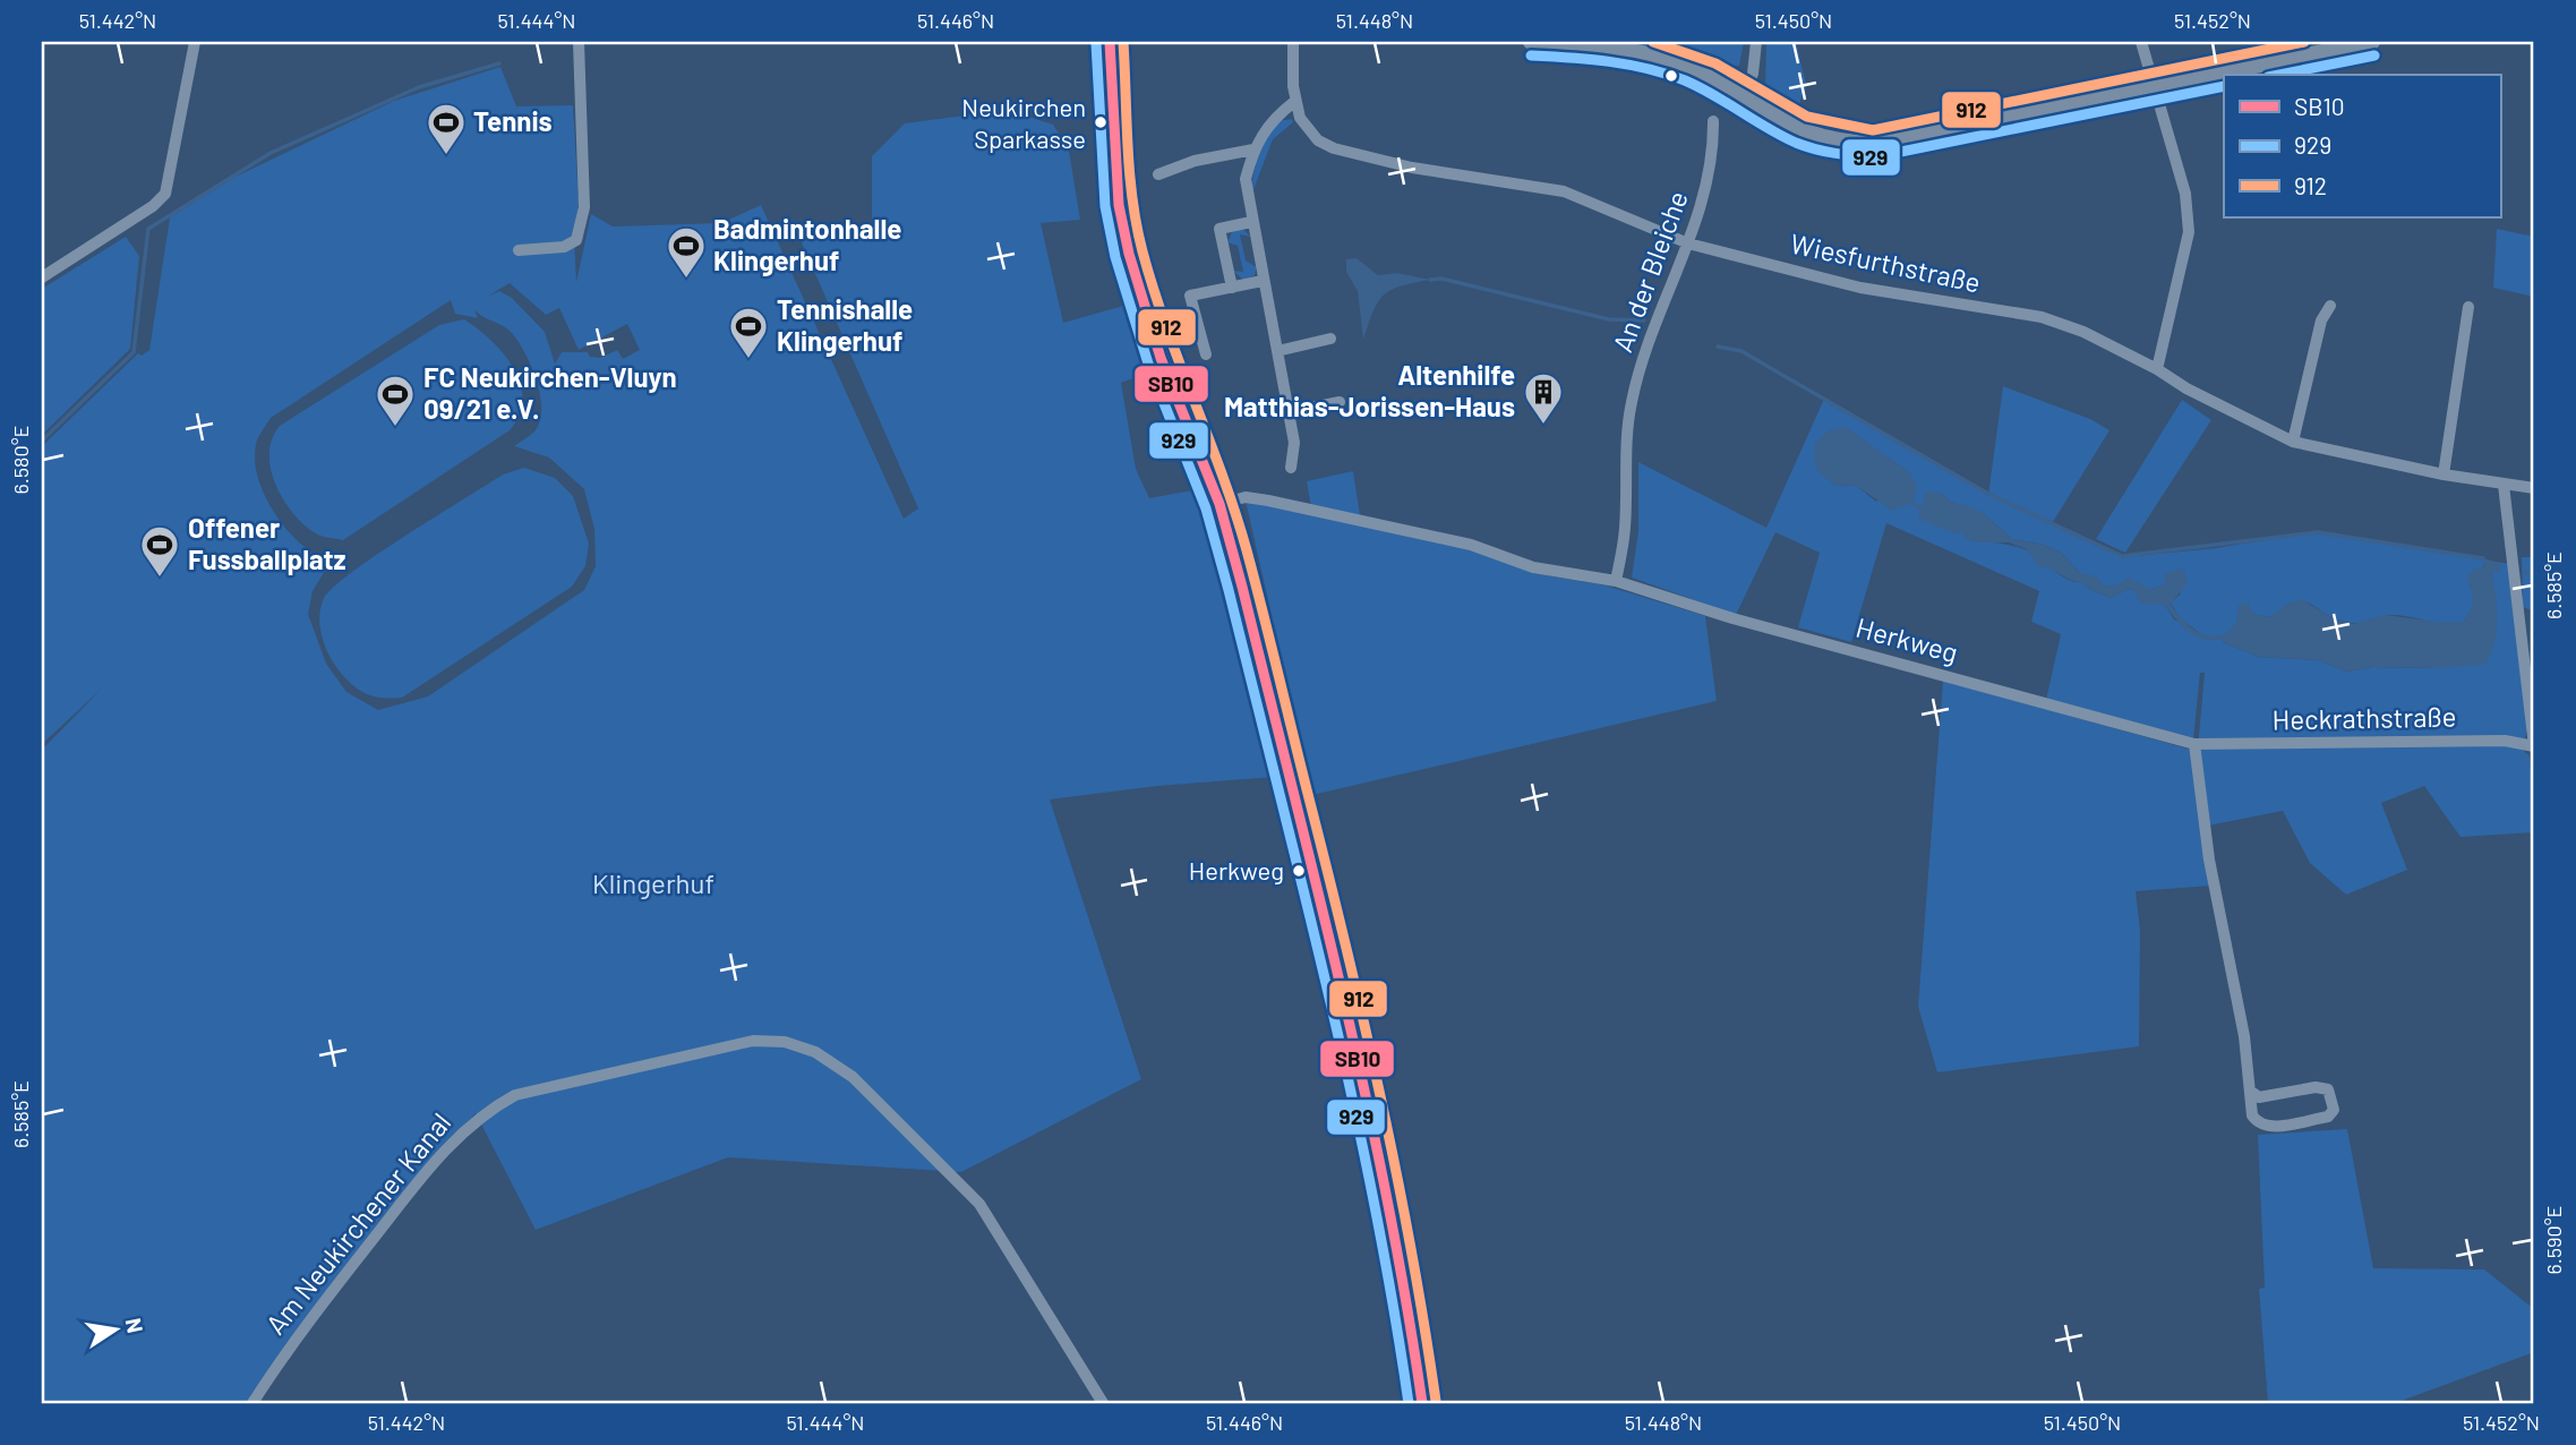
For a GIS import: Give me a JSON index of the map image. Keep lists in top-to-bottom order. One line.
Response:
{"streets":{"street":["Wiesfurthstraße","An der Bleiche","Herkweg","Heckrathstraße","Am Neukirchener Kanal"]},"crossings":[["Wiesfurthstraße","An der Bleiche"],["Wiesfurthstraße","Heckrathstraße"],["An der Bleiche","Herkweg"],["Herkweg","Heckrathstraße"]],"parks":["Klingerhuf"],"places":{"other":["Neukirchen Sparkasse","Herkweg"],"sports":["Tennis","Badmintonhalle Klingerhuf","Tennishalle Klingerhuf","FC Neukirchen-Vluyn 09/21 e.V.","Offener Fussballplatz"],"building":["Altenhilfe Matthias-Jorissen-Haus"]},"lines":["transit line SB10","transit line 912","transit line 929"],"legend":["SB10","929","912"],"north":"right","coordinates":["51.442°N","51.444°N","51.446°N","51.448°N","51.450°N","51.452°N","6.580°E","6.585°E","6.590°E"]}
